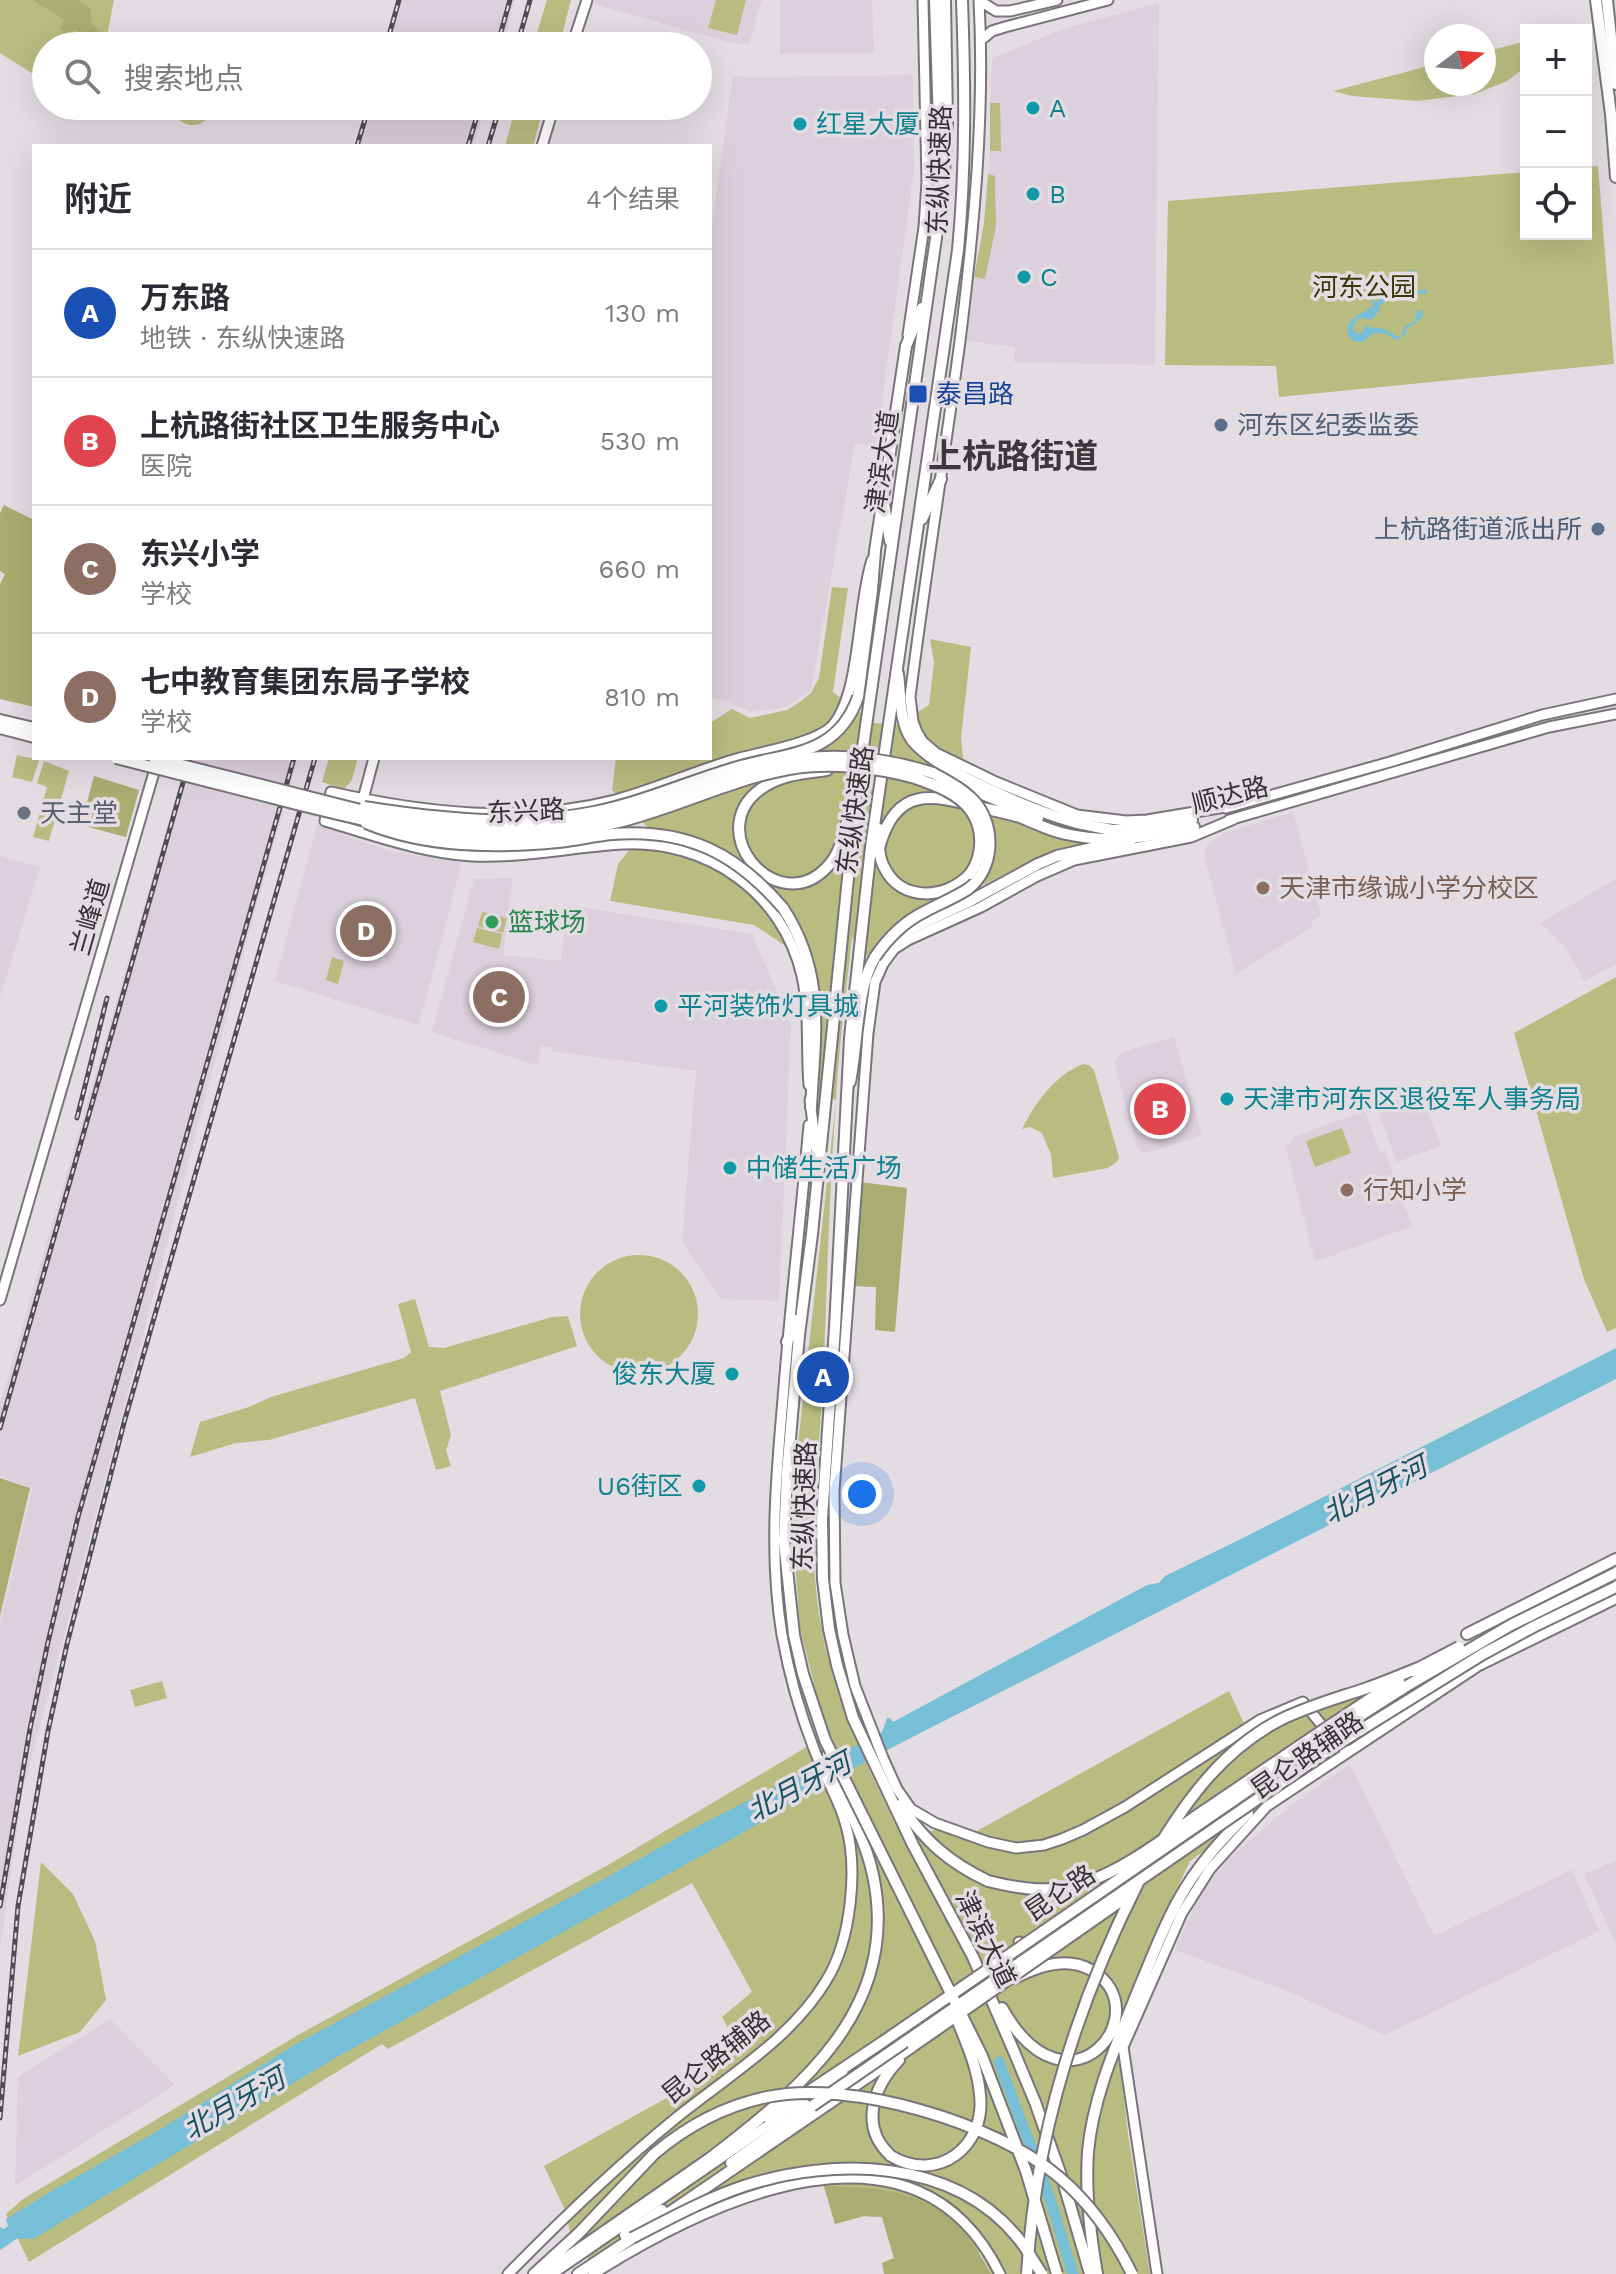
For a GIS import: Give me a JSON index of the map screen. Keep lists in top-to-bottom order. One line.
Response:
{"streets":{"main road":["东纵快速路","津滨大道","顺达路","东兴路","兰峰道","昆仑路辅路","昆仑路"]},"crossings":[["东纵快速路","津滨大道"],["东纵快速路","昆仑路辅路"],["顺达路","东兴路"]],"districts":["上杭路街道"],"water":["北月牙河"],"parks":["河东公园"],"places":{"other":["A","红星大厦","B","C","河东区纪委监委","上杭路街道派出所","天主堂","天津市缘诚小学分校区","篮球场","平河装饰灯具城","天津市河东区退役军人事务局","中储生活广场","行知小学","俊东大厦","U6街区"],"transit":["泰昌路"]},"north":"right","page":{"map_buttons":["+","−"],"search":"搜索地点","heading":["附近","4个结果"],"list":[{"mark":"A","name":"万东路","note":"地铁 · 东纵快速路","value":"130 m"},{"mark":"B","name":"上杭路街社区卫生服务中心","note":"医院","value":"530 m"},{"mark":"C","name":"东兴小学","note":"学校","value":"660 m"},{"mark":"D","name":"七中教育集团东局子学校","note":"学校","value":"810 m"}],"pins":["D","C","B","A"]}}
